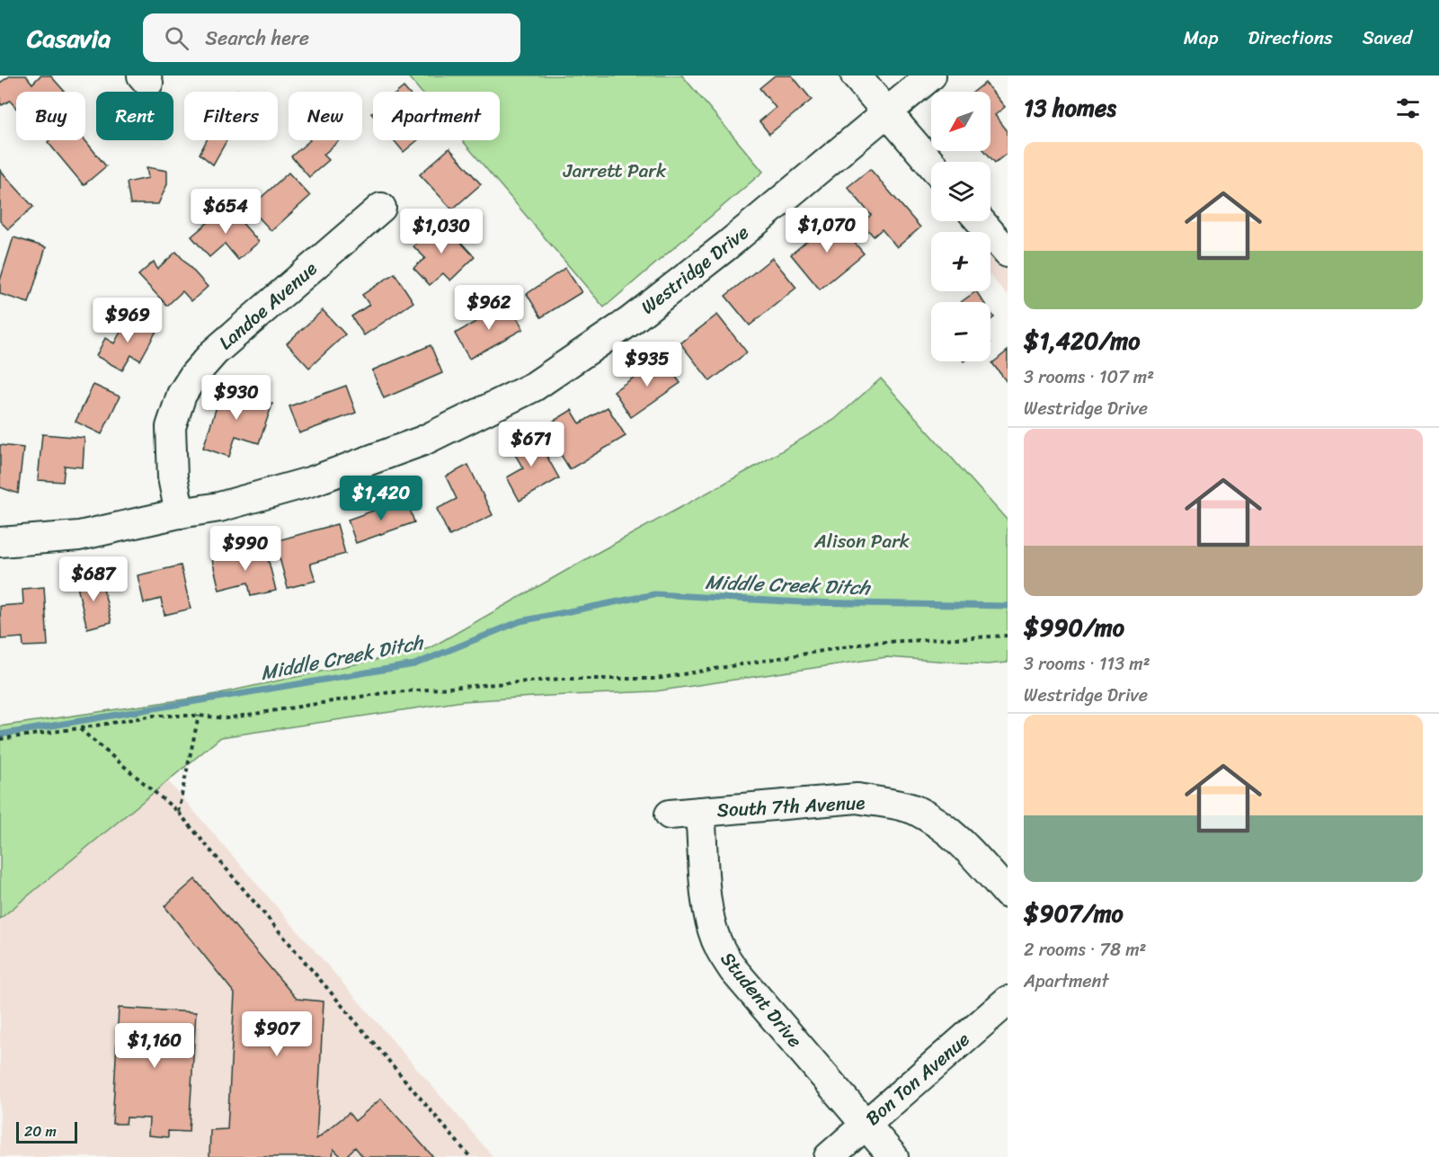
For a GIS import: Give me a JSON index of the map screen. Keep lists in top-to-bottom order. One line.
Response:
{"streets":{"street":["Westridge Drive","Landoe Avenue","South 7th Avenue","Student Drive","Bon Ton Avenue"]},"crossings":[["Westridge Drive","Landoe Avenue"],["South 7th Avenue","Student Drive"],["Student Drive","Bon Ton Avenue"]],"water":["Middle Creek Ditch"],"parks":["Jarrett Park","Alison Park"],"scale_bar":"20 m","north":"bottom left","page":{"header":"Casavia","search":"Search here","nav":["Map","Directions","Saved"],"heading":"13 homes","map_buttons":["+","−"],"chip":["Buy","Rent","Filters","New","Apartment"],"list":[{"name":"$1,420/mo","note":"3 rooms · 107 m² · Westridge Drive"},{"name":"$990/mo","note":"3 rooms · 113 m² · Westridge Drive"},{"name":"$907/mo","note":"2 rooms · 78 m² · Apartment"}],"price":["$654","$1,070","$1,030","$962","$969","$935","$930","$671","$1,420","$990","$687","$907","$1,160"],"scale":"20 m"}}
